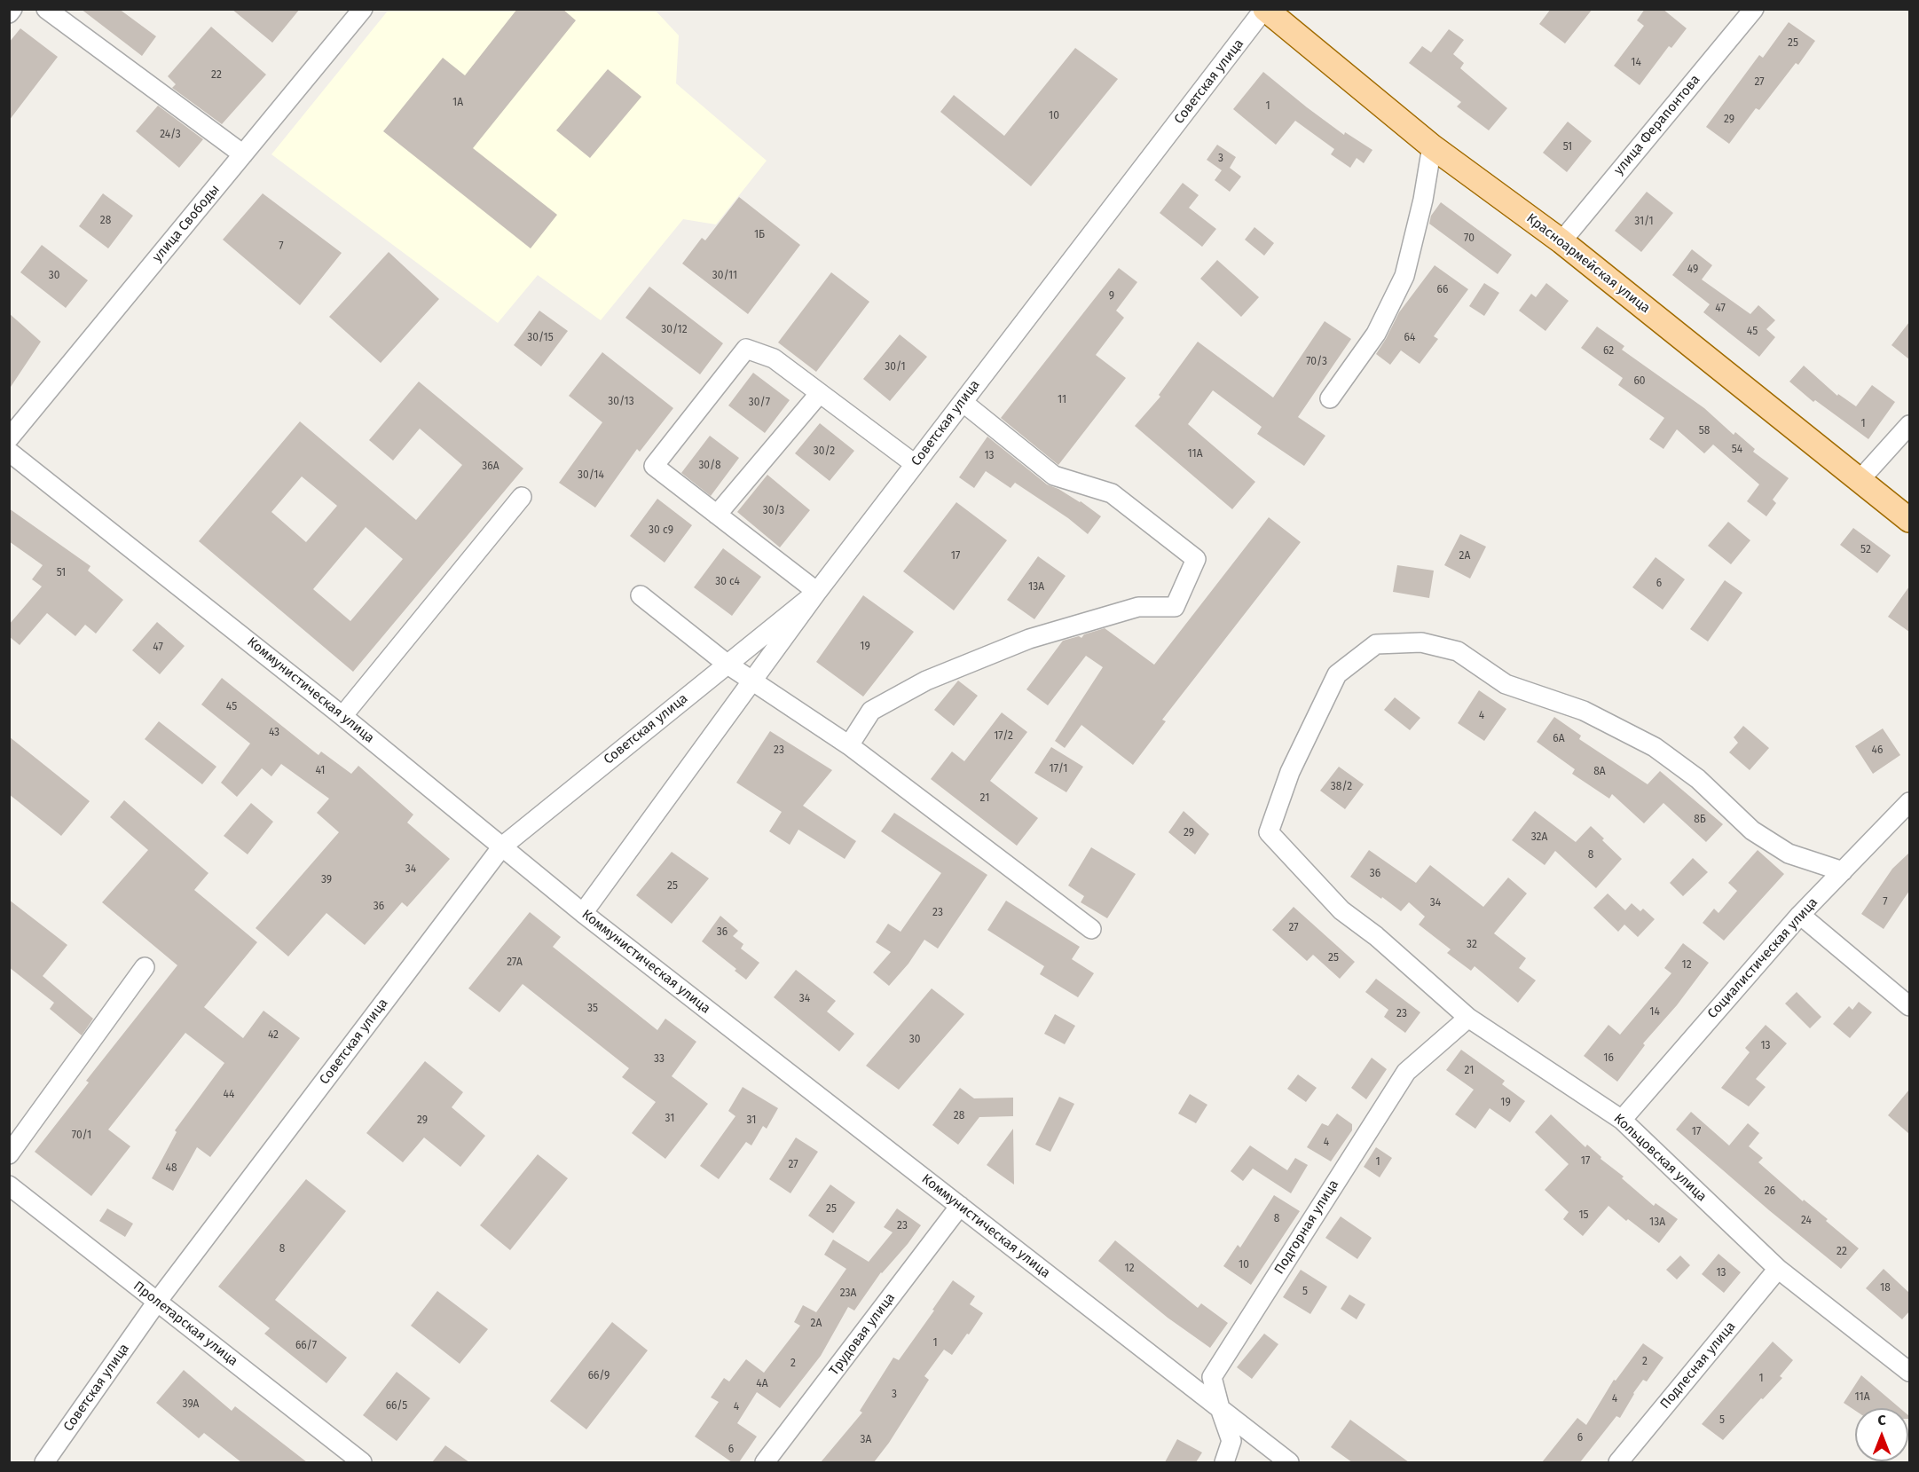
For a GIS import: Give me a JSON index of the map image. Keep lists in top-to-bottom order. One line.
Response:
{"streets":{"main road":["Красноармейская улица"],"street":["Советская улица","улица Ферапонтова","улица Свободы","Коммунистическая улица","Социалистическая улица","Кольцовская улица","Подгорная улица","Пролетарская улица","Трудовая улица","Подлесная улица"]},"crossings":[["Советская улица","Красноармейская улица"],["Советская улица","Коммунистическая улица"],["Советская улица","Пролетарская улица"],["улица Ферапонтова","Красноармейская улица"],["Коммунистическая улица","Подгорная улица"],["Коммунистическая улица","Трудовая улица"],["Социалистическая улица","Кольцовская улица"],["Кольцовская улица","Подгорная улица"],["Кольцовская улица","Подлесная улица"]],"house_numbers":["25","14","22","27","1А","1","10","29","24/3","51","3","28","31/1","1Б","70","7","49","30","30/11","66","9","47","30/12","45","30/15","64","62","70/3","30/1","60","11","30/13","30/7","1","58","54","30/2","11А","13","30/8","36А","30/14","30/3","30 с9","52","17","2А","51","30 с4","6","13А","19","47","45","4","43","17/2","6А","23","46","17/1","41","8А","38/2","21","8Б","29","32А","8","34","36","39","25","7","34","36","23","27","36","32","25","27А","12","34","35","14","23","42","30","13","16","33","21","44","19","28","31","29","31","17","70/1","4","17","1","27","48","26","25","15","8","24","13А","23","8","22","10","12","13","18","5","23А","2А","1","66/7","2","2","66/9","1","4А","3","11А","4","39А","66/5","4","5","6","3А","6"],"north":"top"}
